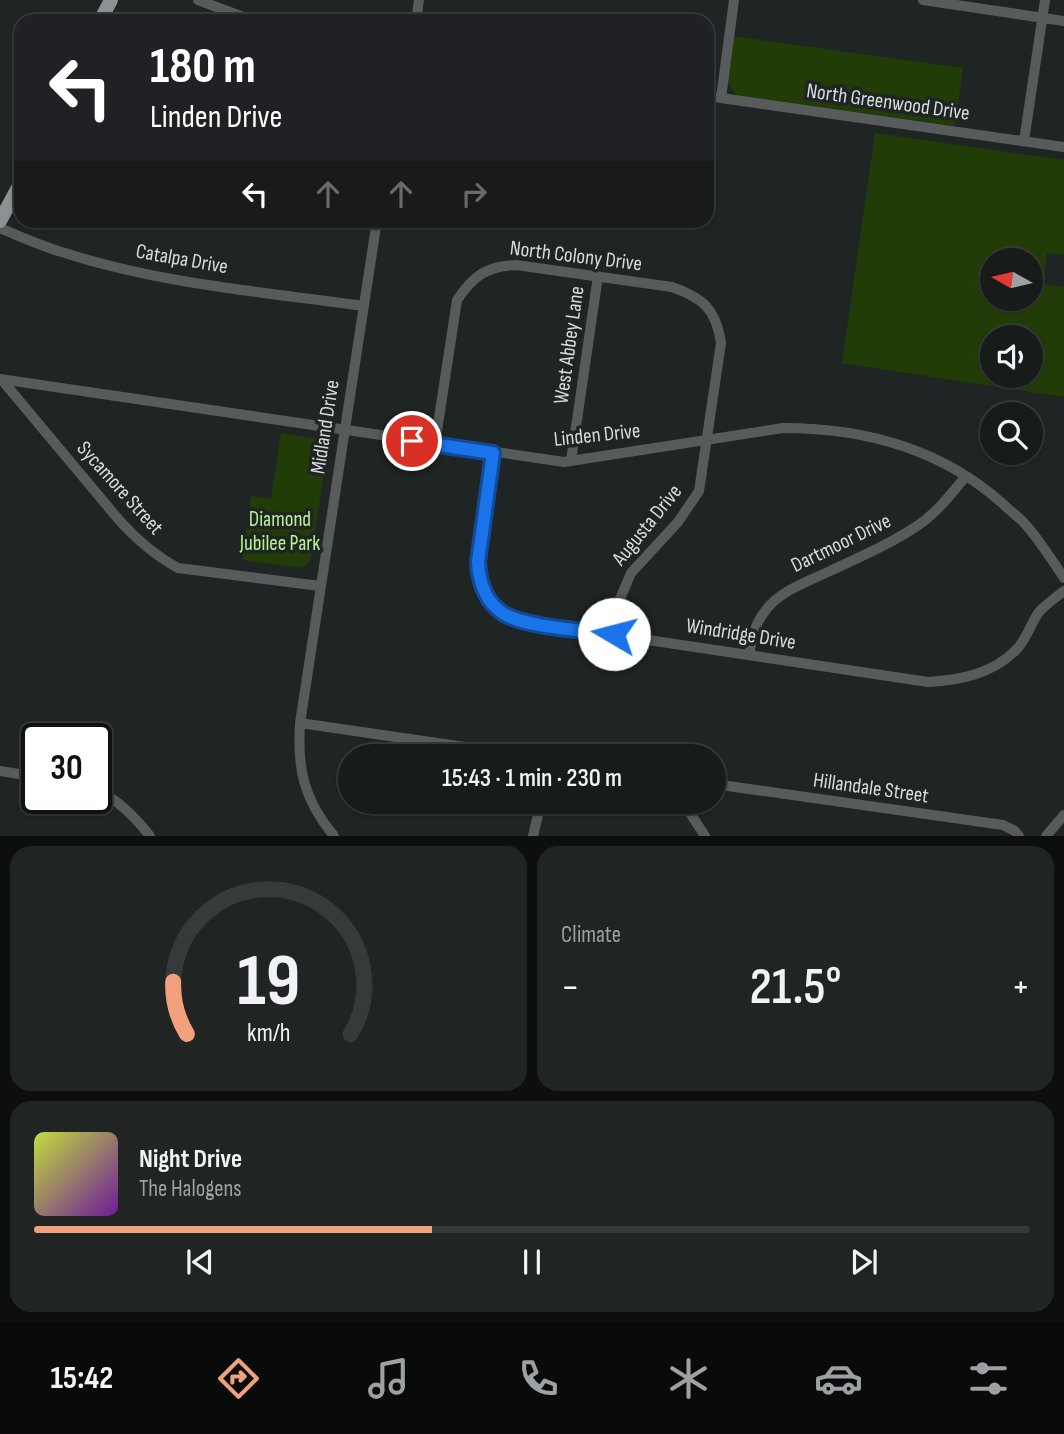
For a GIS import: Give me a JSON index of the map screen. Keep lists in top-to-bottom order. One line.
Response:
{"streets":{"street":["North Greenwood Drive","North Colony Drive","Catalpa Drive","West Abbey Lane","Midland Drive","Linden Drive","Sycamore Street","Augusta Drive","Dartmoor Drive","Windridge Drive","Hillandale Street"]},"crossings":[["North Colony Drive","West Abbey Lane"],["North Colony Drive","Linden Drive"],["North Colony Drive","Augusta Drive"],["Catalpa Drive","Midland Drive"],["West Abbey Lane","Linden Drive"],["Midland Drive","Linden Drive"],["Midland Drive","Sycamore Street"],["Linden Drive","Sycamore Street"],["Linden Drive","Augusta Drive"],["Linden Drive","Dartmoor Drive"],["Linden Drive","Windridge Drive"],["Augusta Drive","Windridge Drive"],["Dartmoor Drive","Windridge Drive"]],"parks":["Diamond Jubilee Park"],"north":"left","page":{"turn":["180 m","Linden Drive"],"limit":"30","trip":"15:43 · 1 min · 230 m","tile":"Climate","heat":["−","21.5°","+"],"song":["Night Drive","The Halogens"],"tabs":"15:42","gauge":["19","km/h"]}}
